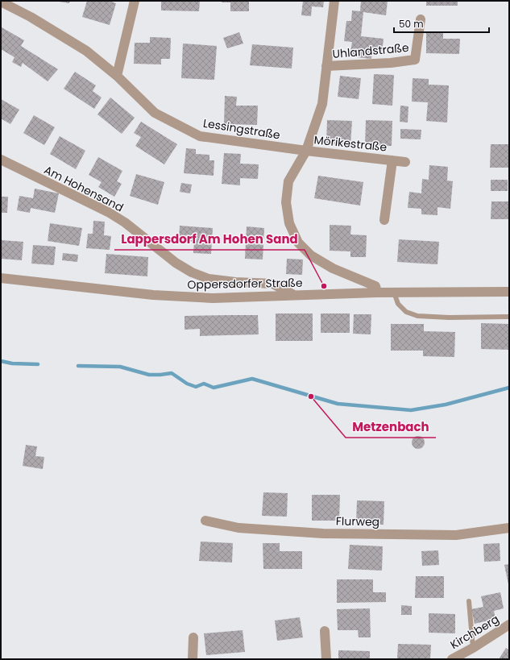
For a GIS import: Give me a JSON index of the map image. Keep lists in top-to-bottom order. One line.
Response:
{"streets":{"street":["Uhlandstraße","Lessingstraße","Mörikestraße","Am Hohensand","Oppersdorfer Straße","Flurweg","Kirchberg"]},"crossings":[["Uhlandstraße","Lessingstraße"],["Uhlandstraße","Mörikestraße"],["Lessingstraße","Mörikestraße"],["Am Hohensand","Oppersdorfer Straße"]],"places":["Lappersdorf Am Hohen Sand","Metzenbach"],"scale_bar":"50 m"}
